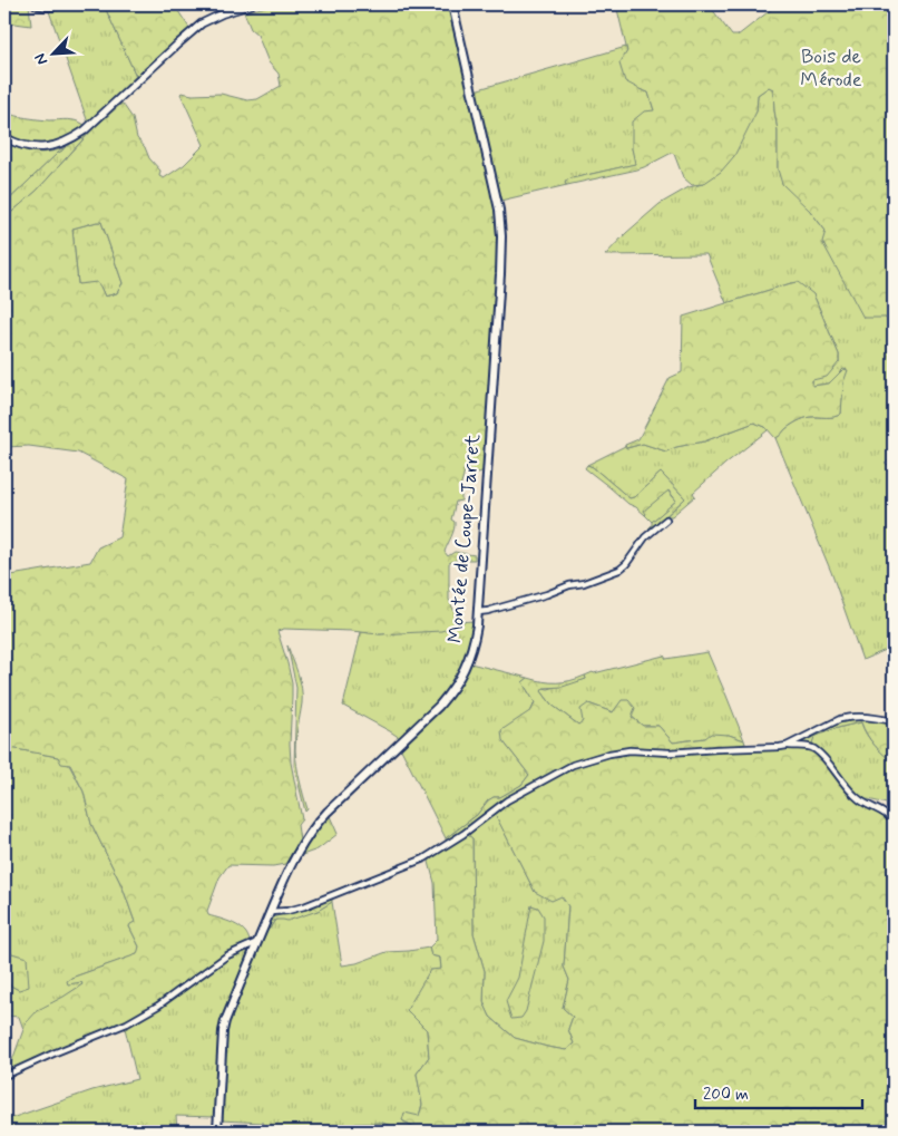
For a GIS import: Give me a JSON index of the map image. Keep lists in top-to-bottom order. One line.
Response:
{"streets":{"main road":["Montée de Coupe-Jarret"]},"parks":["Bois de Mérode"],"scale_bar":"200 m","north":"bottom left"}
